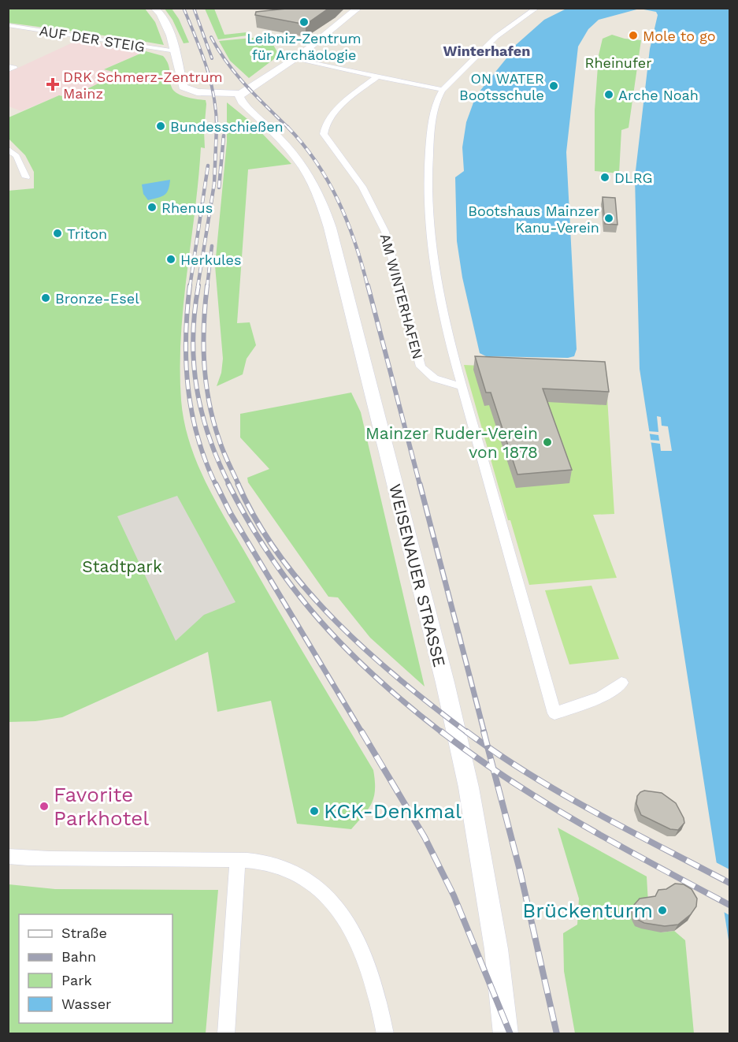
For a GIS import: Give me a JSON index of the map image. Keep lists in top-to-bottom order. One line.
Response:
{"streets":{"main road":["WEISENAUER STRASSE"],"street":["AUF DER STEIG","AM WINTERHAFEN"]},"districts":["Winterhafen"],"parks":["Rheinufer","Stadtpark"],"places":{"other":["Leibniz-Zentrum für Archäologie","Mole to go","ON WATER Bootsschule","Arche Noah","Bundesschießen","DLRG","Rhenus","Bootshaus Mainzer Kanu-Verein","Triton","Herkules","Bronze-Esel","Mainzer Ruder-Verein von 1878","Favorite Parkhotel","KCK-Denkmal","Brückenturm"],"health":["DRK Schmerz-Zentrum Mainz"]},"legend":["Straße","Bahn","Park","Wasser"]}
